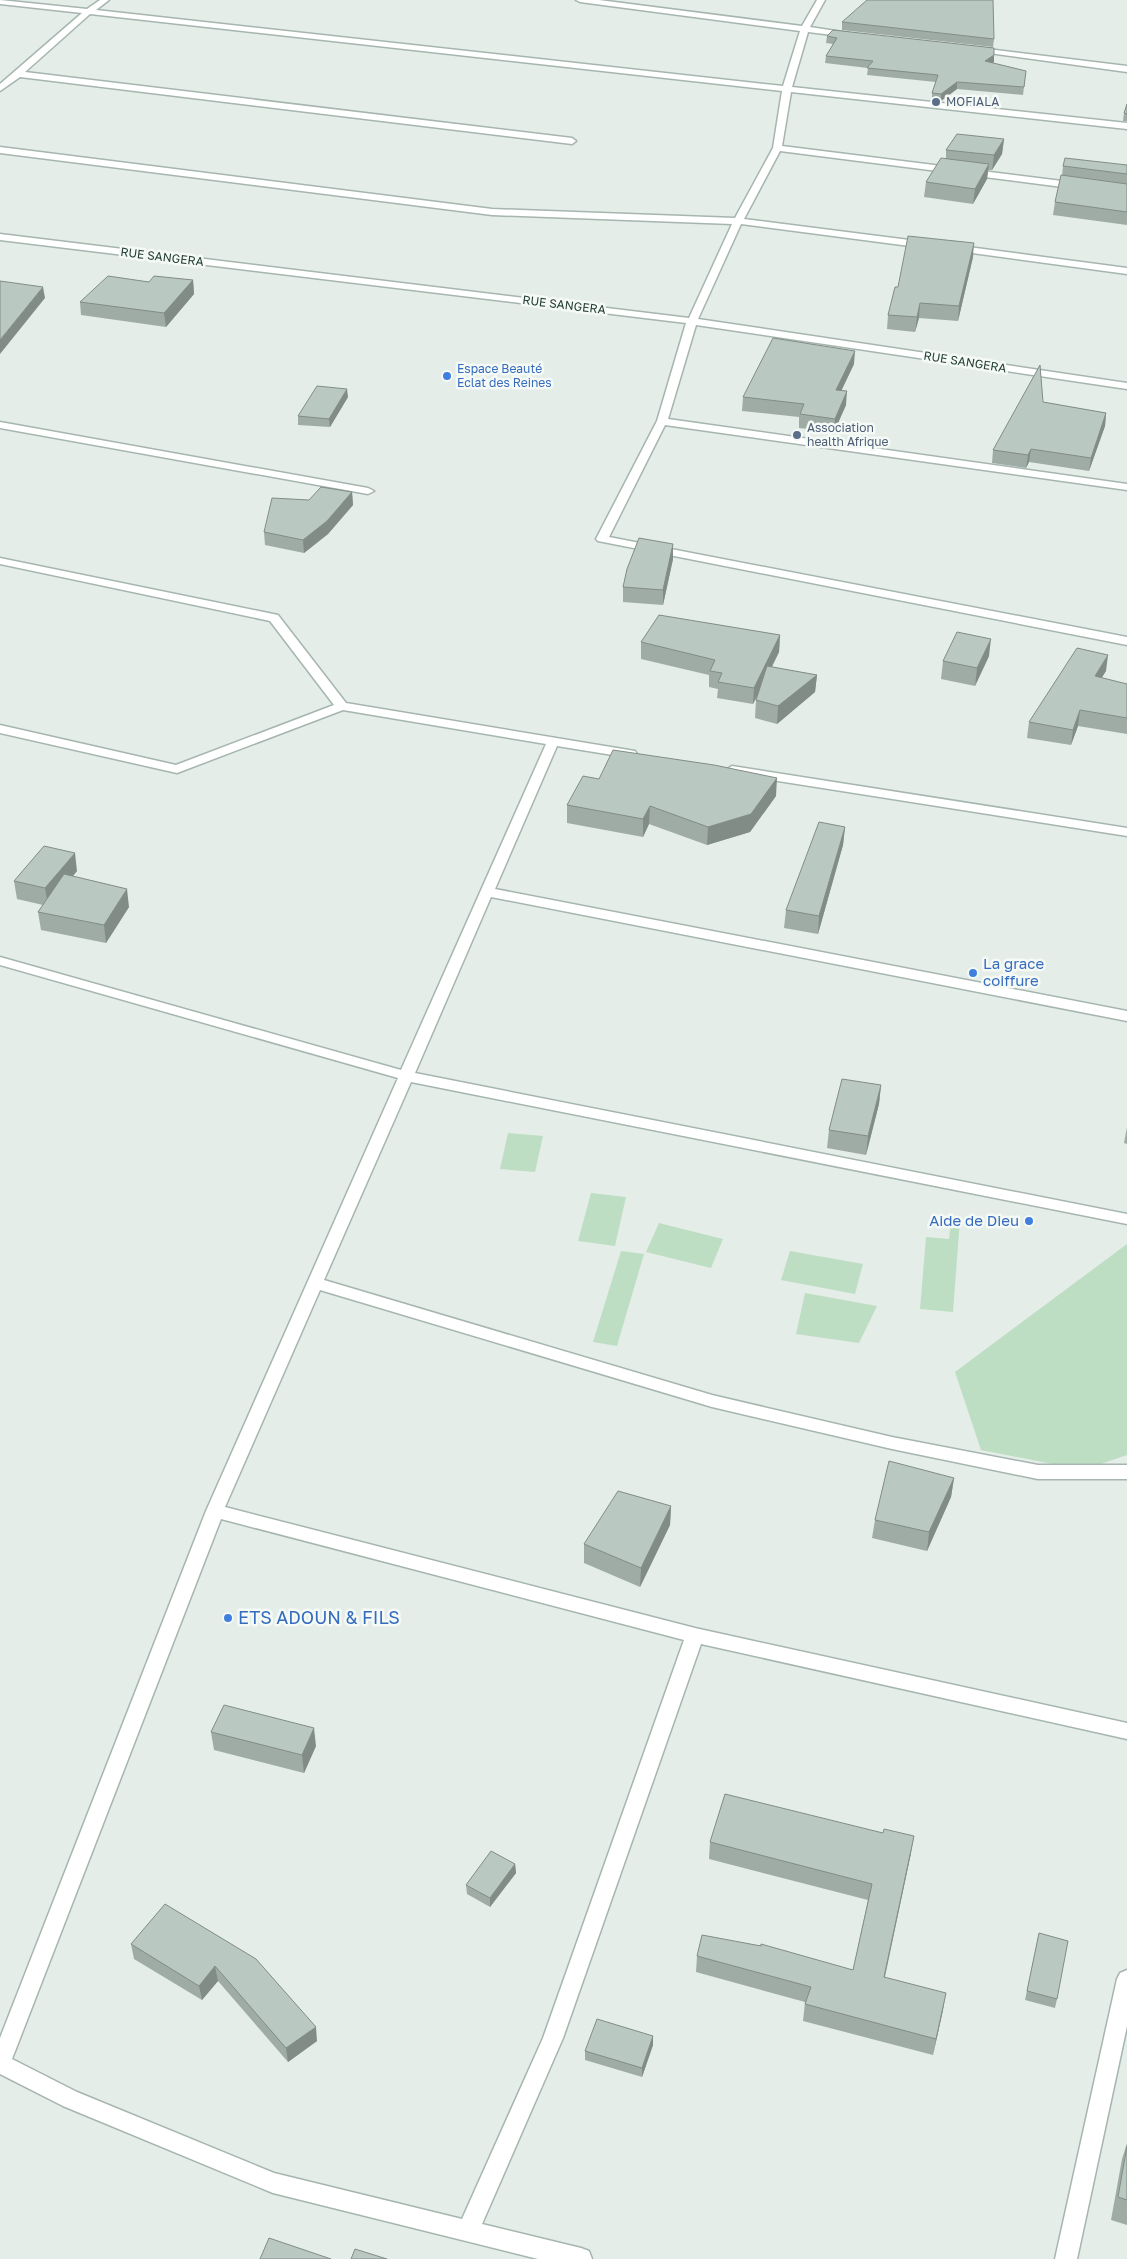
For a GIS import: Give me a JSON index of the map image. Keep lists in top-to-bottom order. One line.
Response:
{"streets":{"street":["RUE SANGERA"]},"places":["MOFIALA","Espace Beauté Eclat des Reines","Association health Afrique","La grace coiffure","Aide de Dieu","ETS ADOUN & FILS"]}
